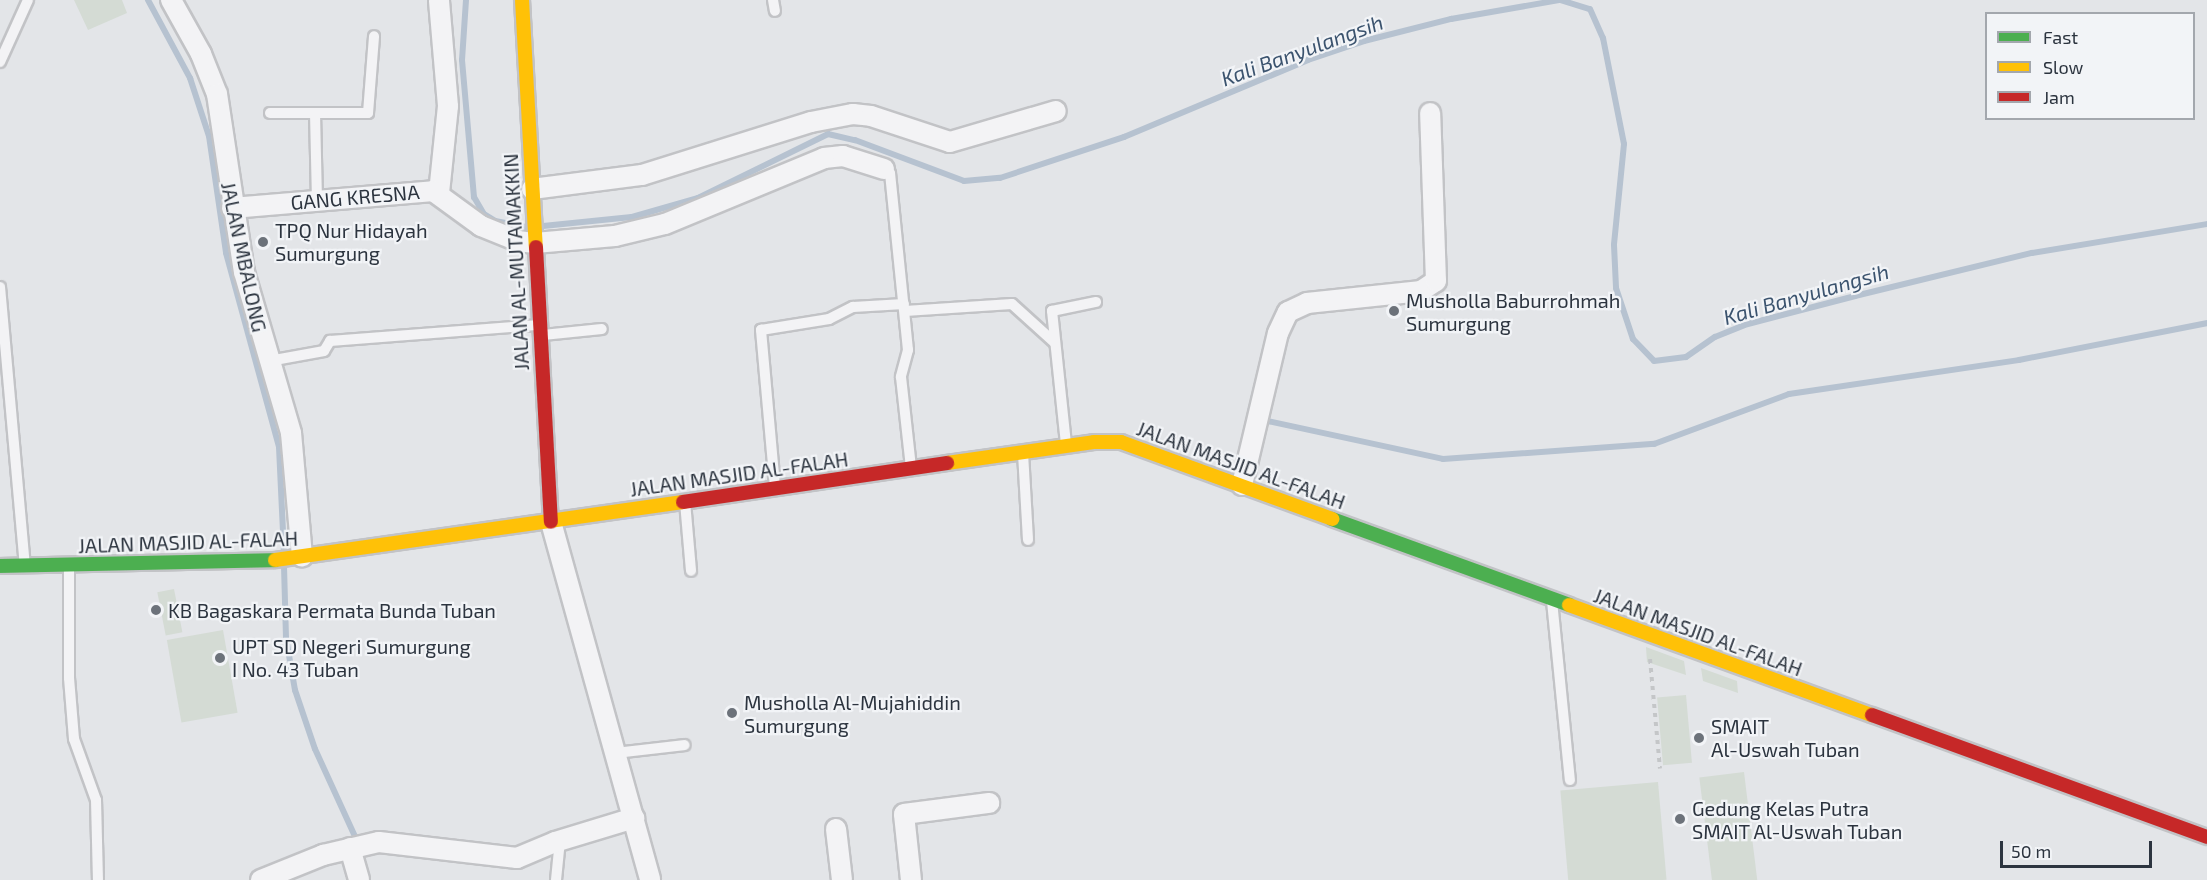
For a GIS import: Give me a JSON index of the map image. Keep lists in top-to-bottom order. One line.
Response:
{"streets":{"street":["GANG KRESNA","JALAN MBALONG","JALAN AL-MUTAMAKKIN","JALAN MASJID AL-FALAH"]},"crossings":[["GANG KRESNA","JALAN MBALONG"],["GANG KRESNA","JALAN AL-MUTAMAKKIN"],["JALAN MBALONG","JALAN MASJID AL-FALAH"],["JALAN AL-MUTAMAKKIN","JALAN MASJID AL-FALAH"]],"water":["Kali Banyulangsih"],"places":["TPQ Nur Hidayah Sumurgung","Musholla Baburrohmah Sumurgung","KB Bagaskara Permata Bunda Tuban","UPT SD Negeri Sumurgung I No. 43 Tuban","Musholla Al-Mujahiddin Sumurgung","SMAIT Al-Uswah Tuban","Gedung Kelas Putra SMAIT Al-Uswah Tuban"],"legend":["Fast","Slow","Jam"],"scale_bar":"50 m"}
